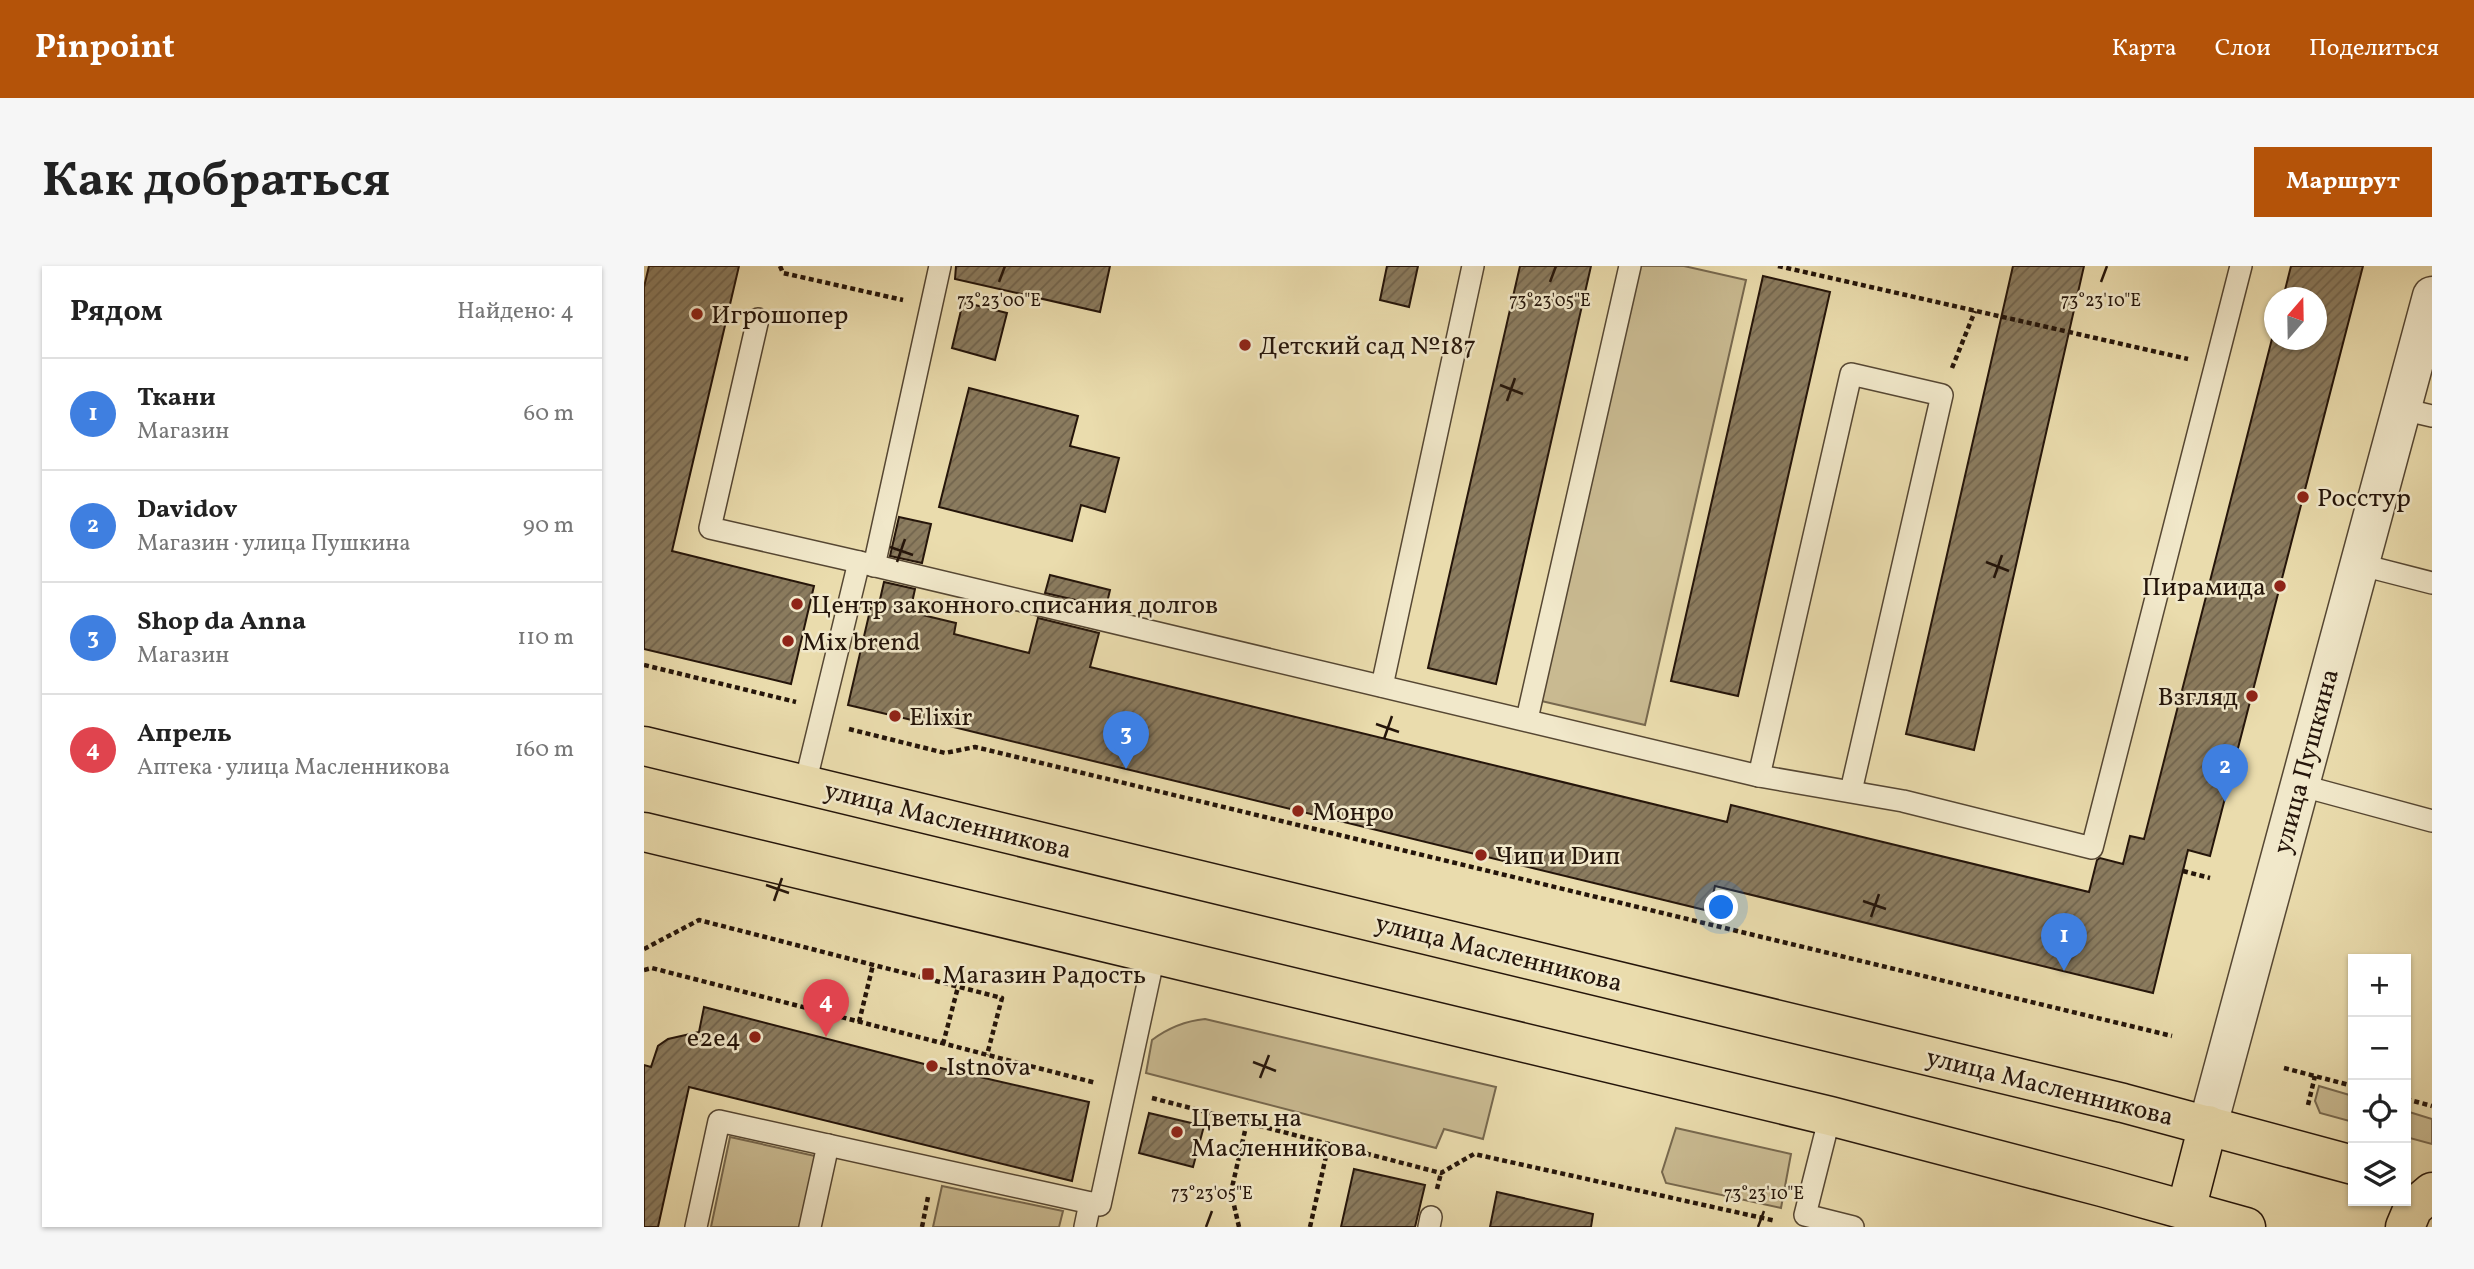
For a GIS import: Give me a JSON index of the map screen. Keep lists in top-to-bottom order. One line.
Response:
{"streets":{"main road":["улица Пушкина","улица Масленникова"]},"crossings":[["улица Пушкина","улица Масленникова"]],"places":{"other":["Игрошопер","Детский сад №187","Росстур","Пирамида","Центр законного списания долгов","Mix brend","Взгляд","Elixir","Монро","Чип и Dип","e2e4","Istnova","Цветы на Масленникова"],"transit":["Магазин Радость"]},"north":"top","page":{"header":"Pinpoint","nav":["Карта","Слои","Поделиться"],"buttons":"Маршрут","title":"Как добраться","heading":["Рядом","Найдено: 4"],"list":[{"mark":"1","name":"Ткани","note":"Магазин","value":"60 m"},{"mark":"2","name":"Davidov","note":"Магазин · улица Пушкина","value":"90 m"},{"mark":"3","name":"Shop da Anna","note":"Магазин","value":"110 m"},{"mark":"4","name":"Апрель","note":"Аптека · улица Масленникова","value":"160 m"}],"pins":["3","2","1","4"],"map_buttons":["+","−"]},"coordinates":["73°23'00\"E","73°23'05\"E","73°23'10\"E"]}
